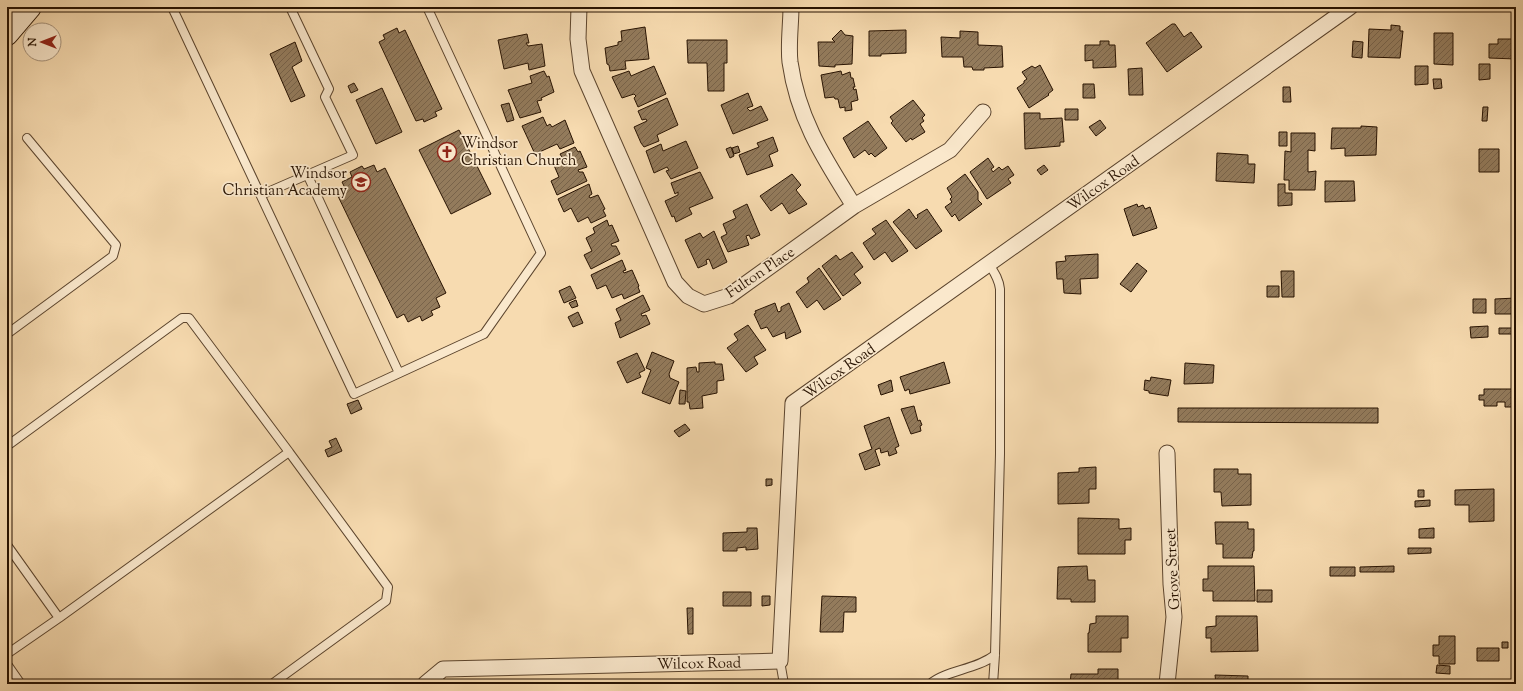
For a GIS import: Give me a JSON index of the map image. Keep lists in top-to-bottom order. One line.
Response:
{"streets":{"street":["Wilcox Road","Fulton Place","Grove Street"]},"places":{"church":["Windsor Christian Church"],"school or university":["Windsor Christian Academy"]},"north":"left"}
